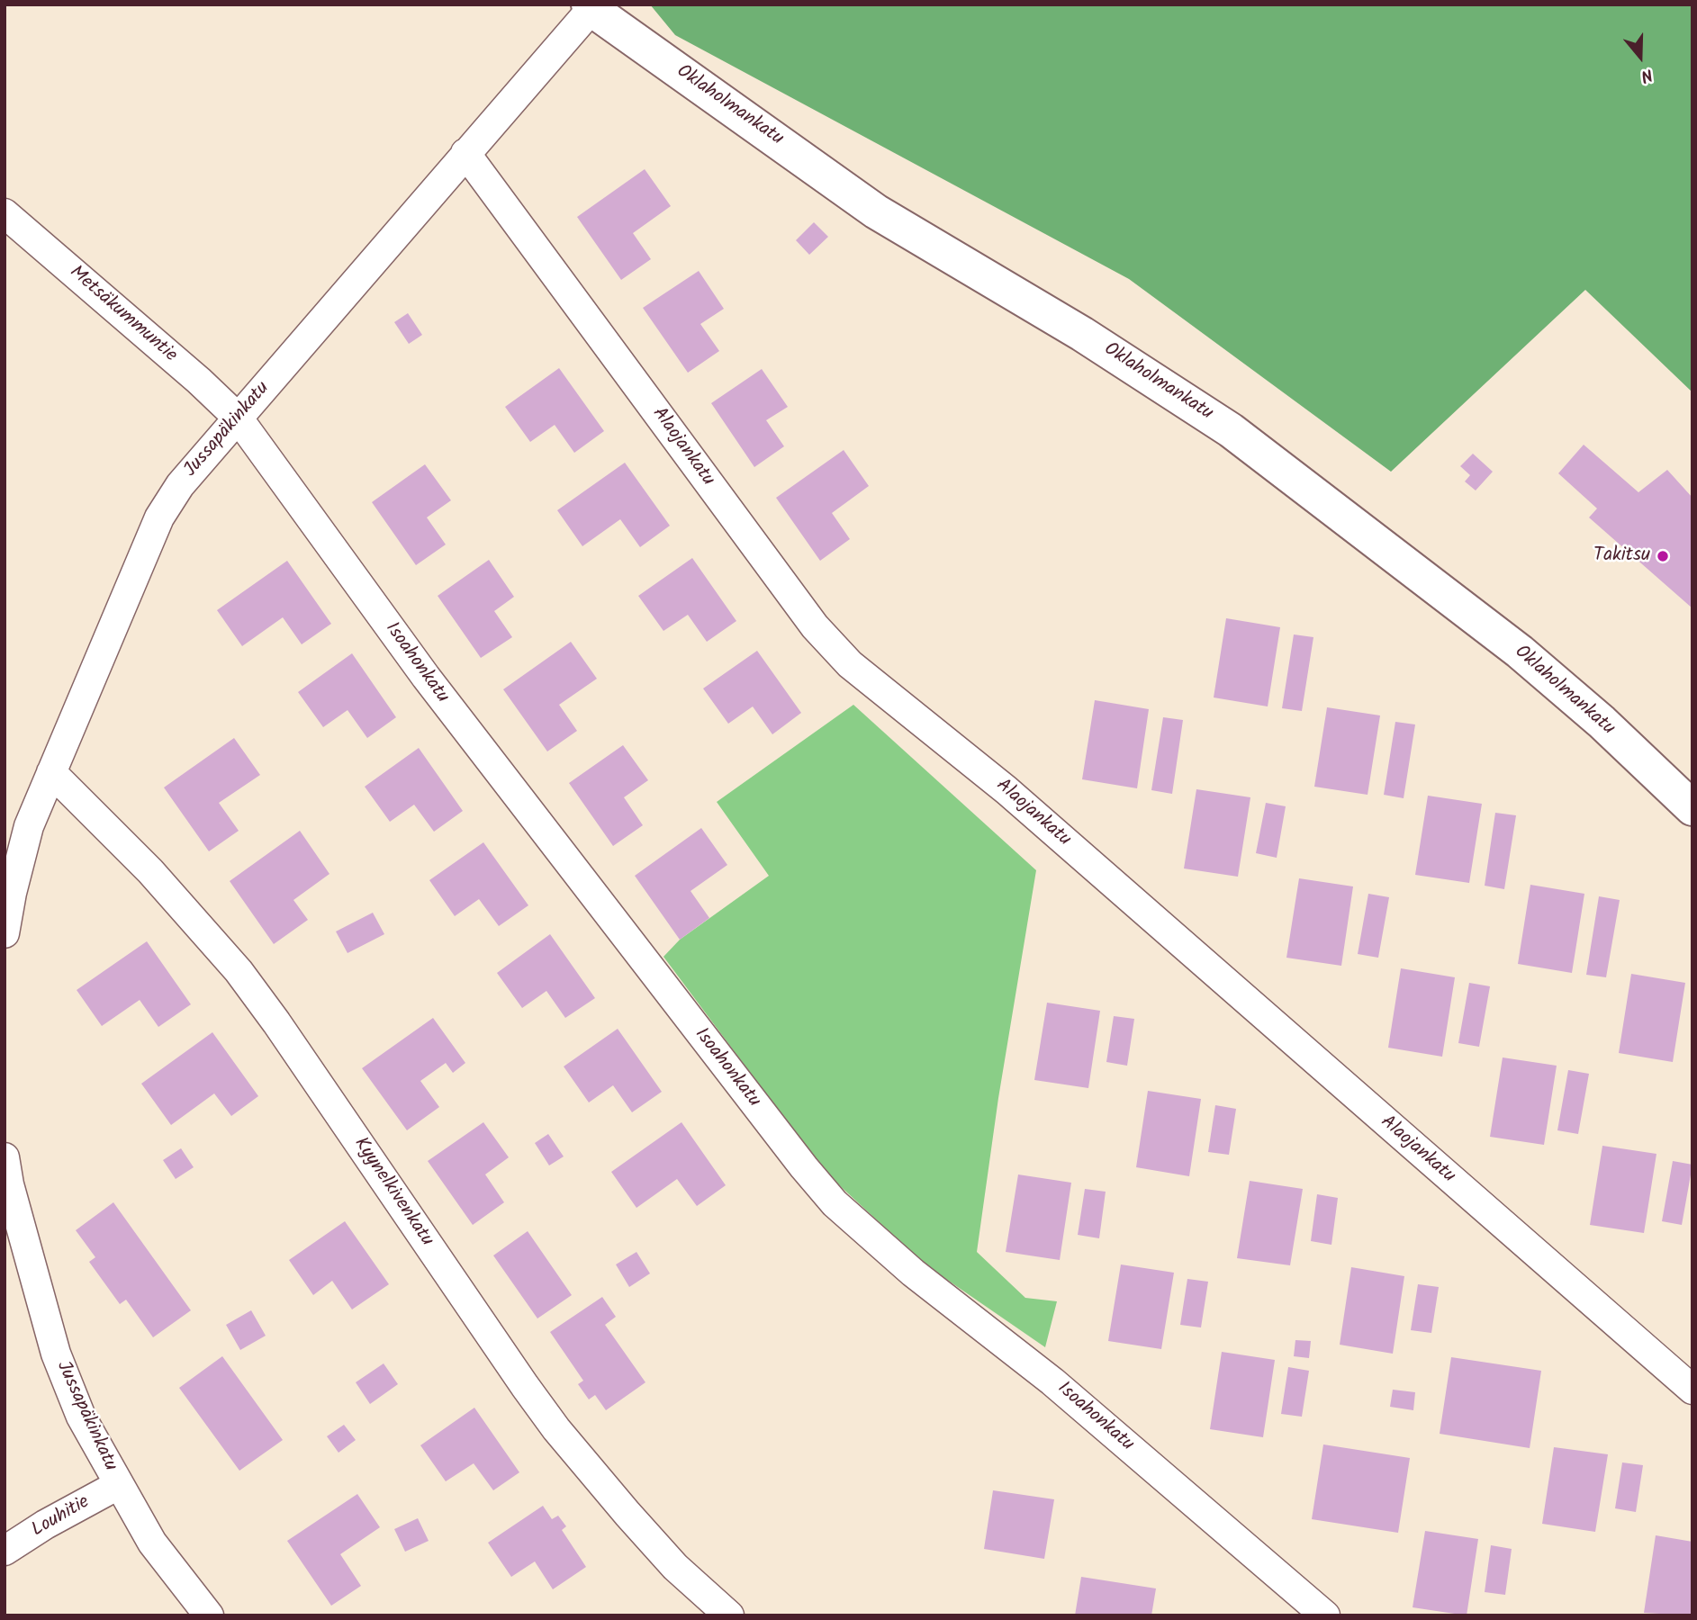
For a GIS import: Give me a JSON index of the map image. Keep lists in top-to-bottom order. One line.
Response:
{"streets":{"street":["Oklaholmankatu","Metsäkummuntie","Jussapäkinkatu","Alaojankatu","Isoahonkatu","Kyynelkivenkatu","Louhitie"]},"crossings":[["Oklaholmankatu","Jussapäkinkatu"],["Metsäkummuntie","Jussapäkinkatu"],["Metsäkummuntie","Isoahonkatu"],["Jussapäkinkatu","Alaojankatu"],["Jussapäkinkatu","Isoahonkatu"],["Jussapäkinkatu","Kyynelkivenkatu"],["Jussapäkinkatu","Louhitie"]],"places":["Takitsu"],"north":"bottom"}
